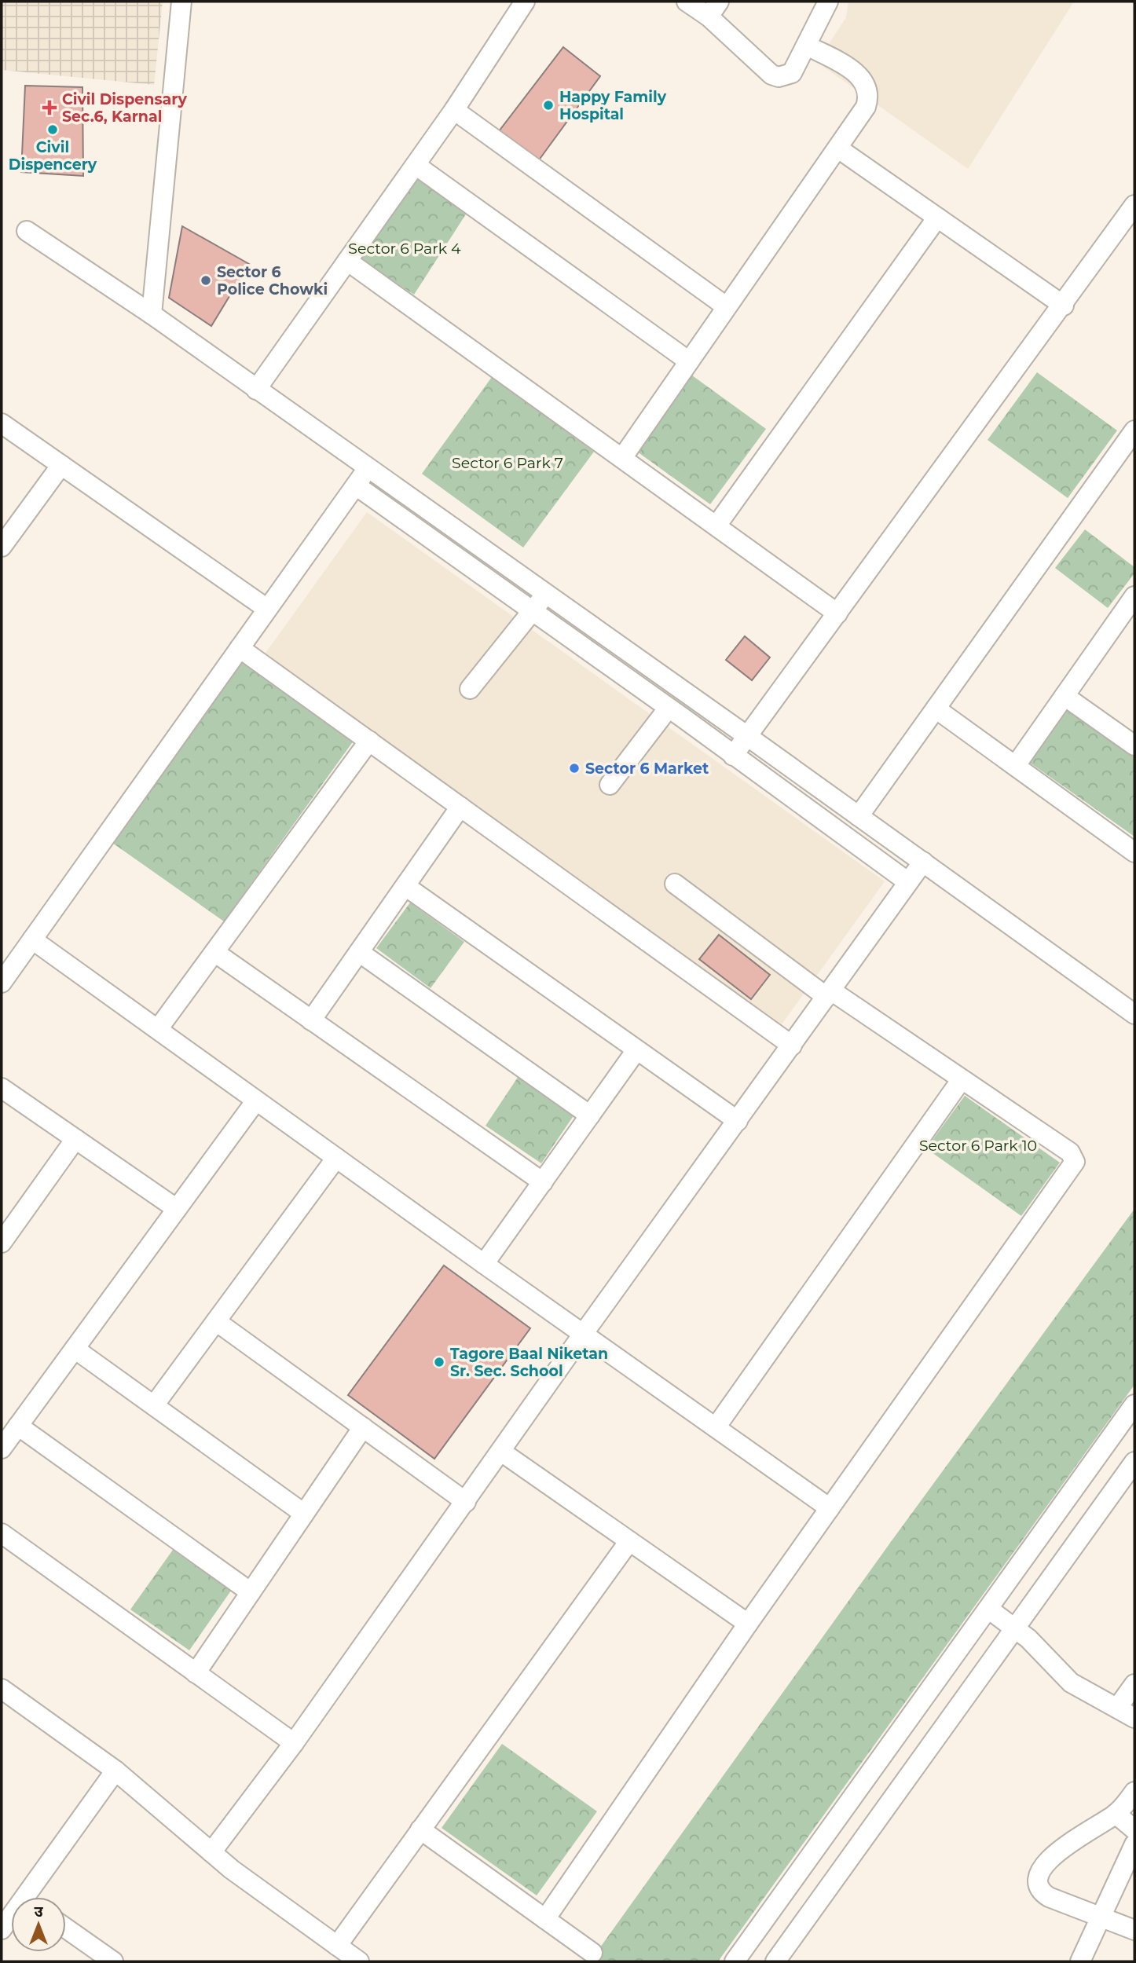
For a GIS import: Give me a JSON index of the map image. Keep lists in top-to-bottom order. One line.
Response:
{"parks":["Sector 6 Park 4","Sector 6 Park 7","Sector 6 Park 10"],"places":{"other":["Happy Family Hospital","Civil Dispencery","Sector 6 Police Chowki","Sector 6 Market","Tagore Baal Niketan Sr. Sec. School"],"health":["Civil Dispensary Sec.6, Karnal"]},"north":"top"}
